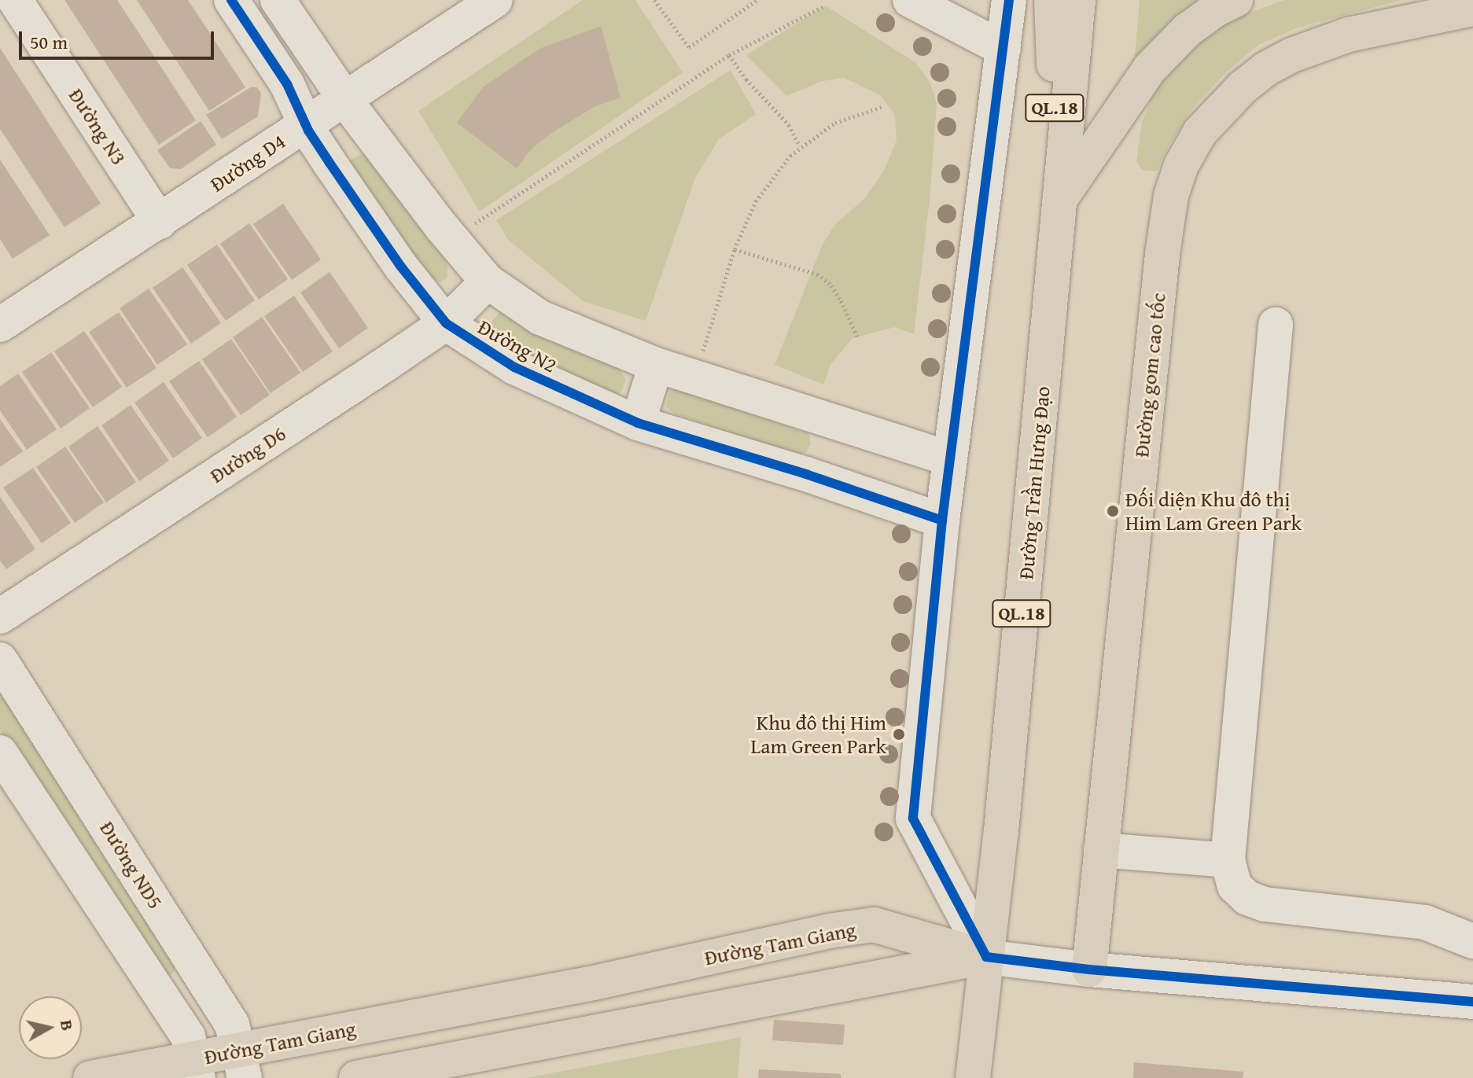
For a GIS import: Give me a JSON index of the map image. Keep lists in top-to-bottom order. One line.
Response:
{"streets":{"main road":["QL.18","Đường gom cao tốc","Đường Trần Hưng Đạo","Đường Tam Giang"],"street":["Đường N3","Đường D4","Đường N2","Đường D6","Đường ND5"]},"crossings":[["QL.18","Đường Trần Hưng Đạo"],["Đường N3","Đường D4"],["Đường D4","Đường N2"],["Đường N2","Đường D6"],["Đường Trần Hưng Đạo","Đường Tam Giang"],["Đường ND5","Đường Tam Giang"]],"places":["Đối diện Khu đô thị Him Lam Green Park","Khu đô thị Him Lam Green Park"],"scale_bar":"50 m","north":"right"}
